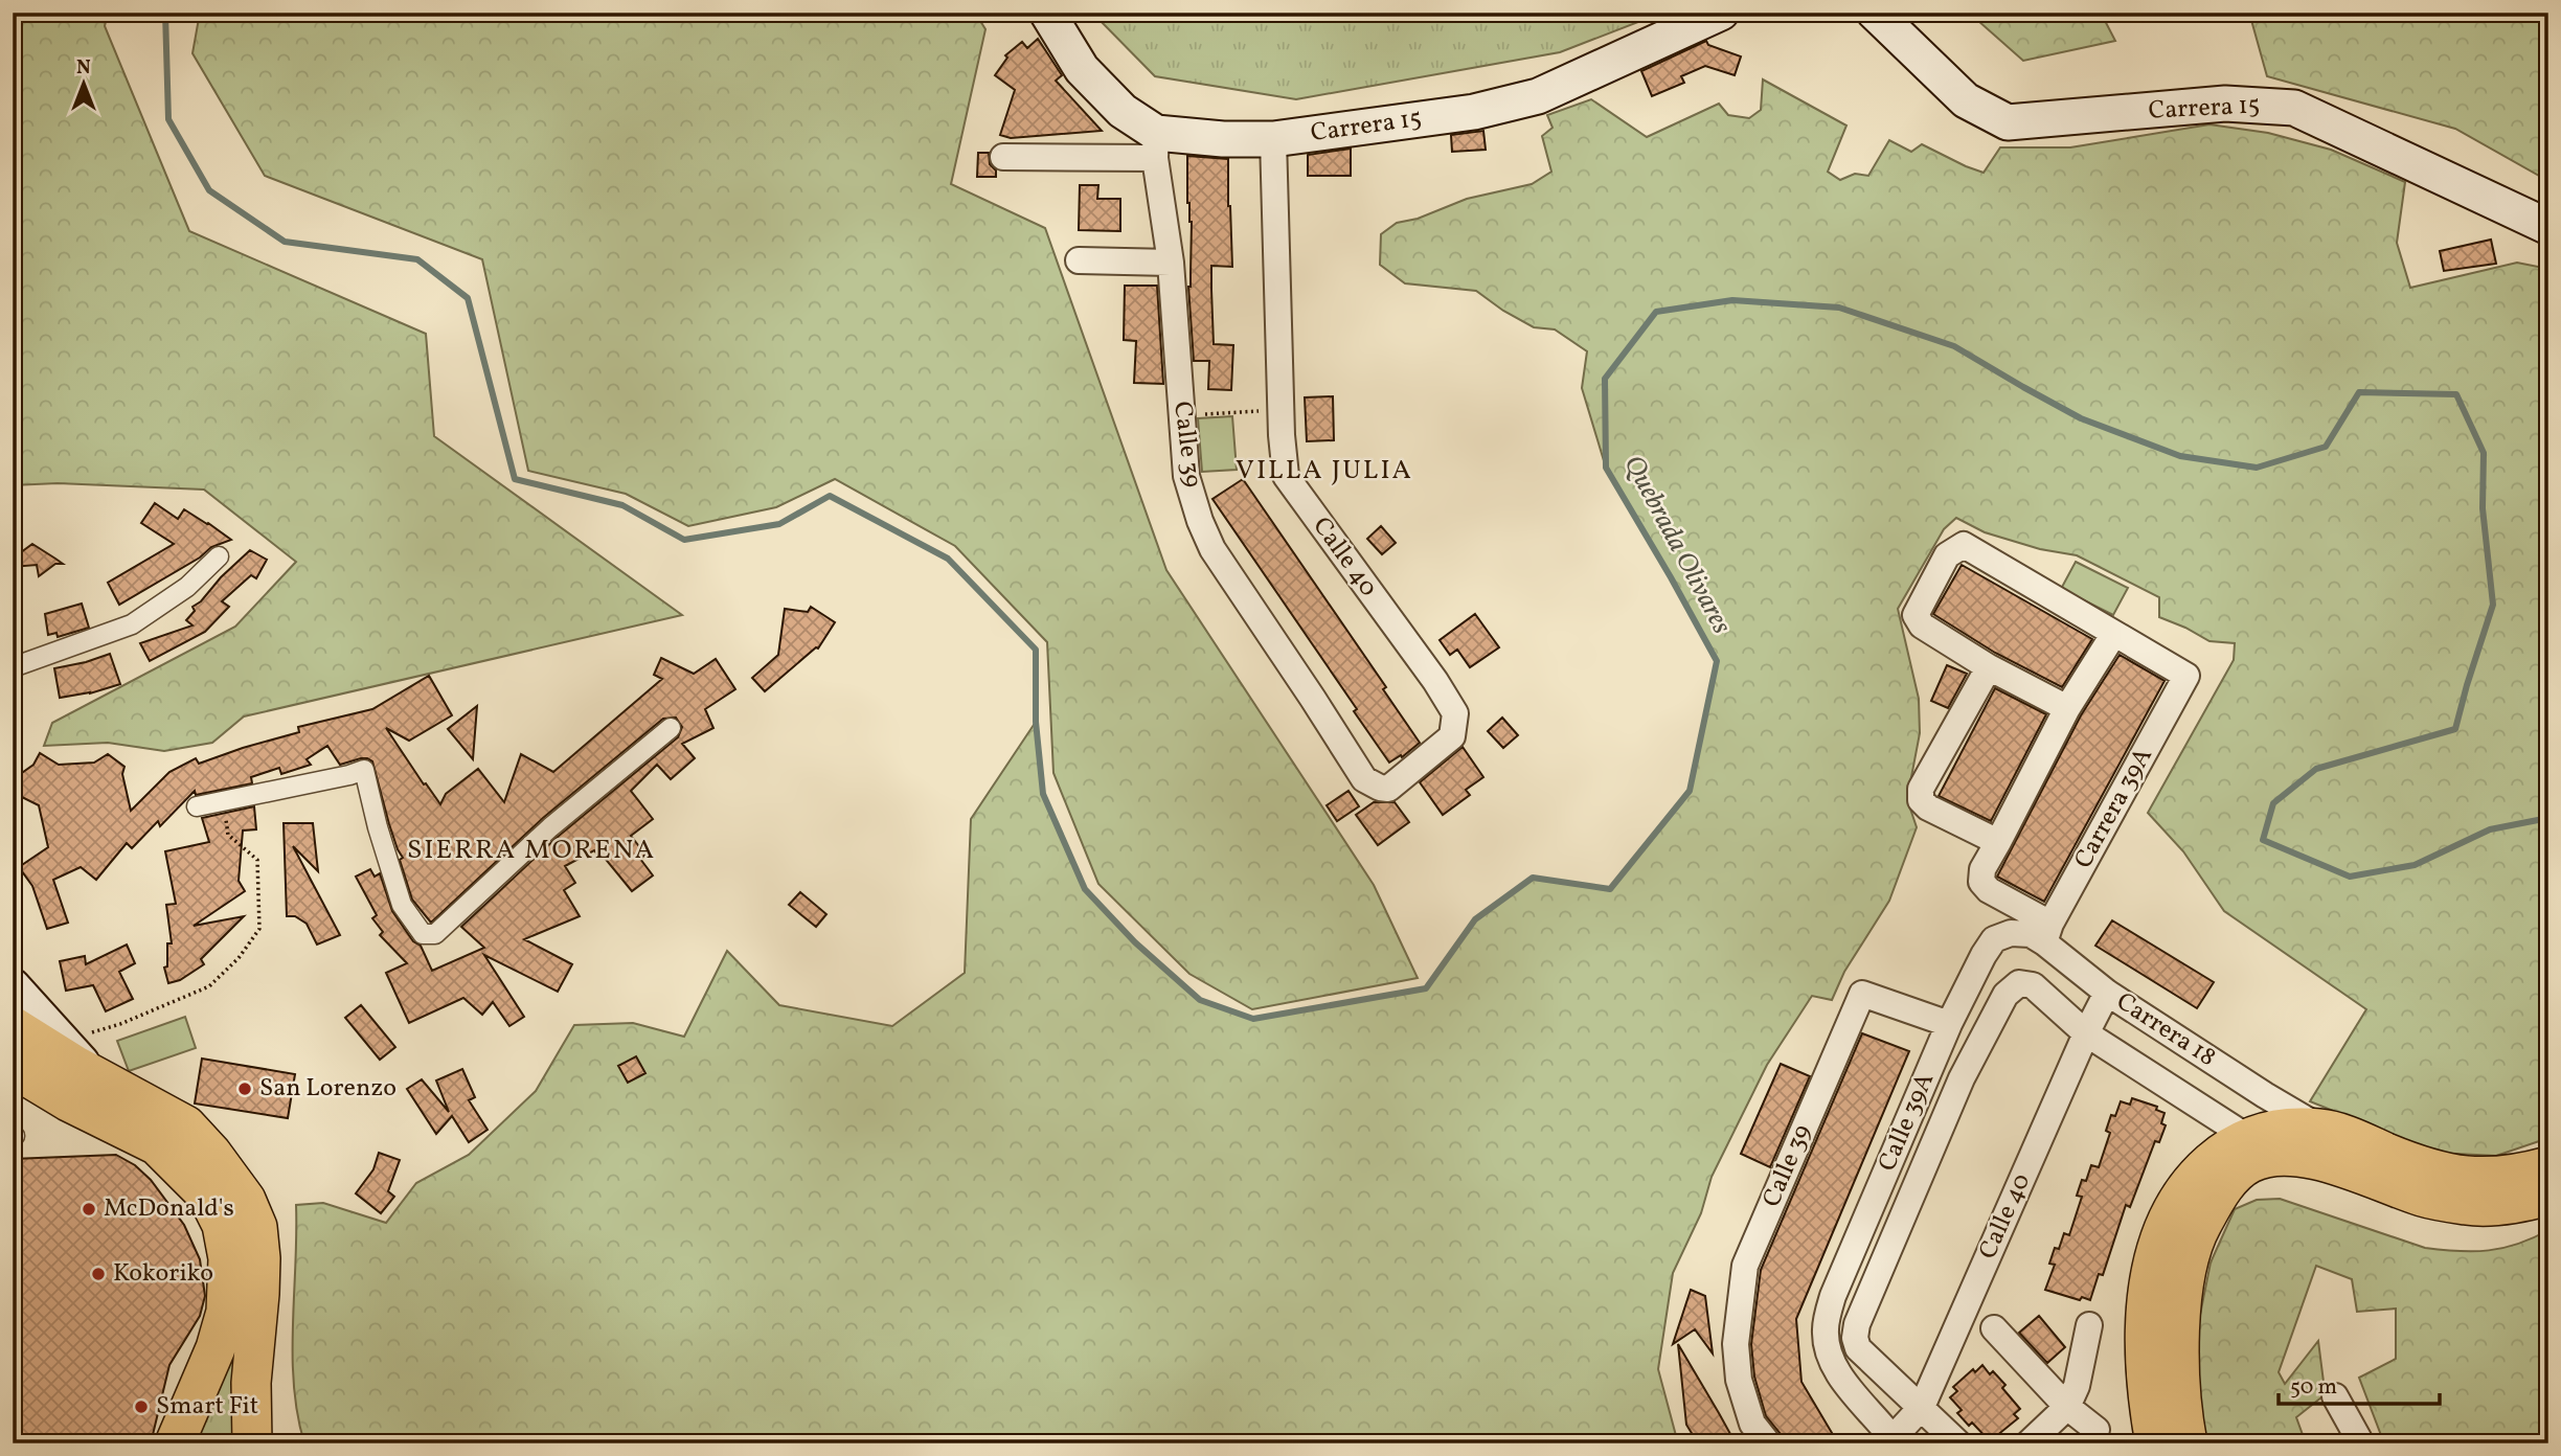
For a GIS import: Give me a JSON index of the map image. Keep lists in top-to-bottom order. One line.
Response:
{"streets":{"main road":["Carrera 15"],"street":["Calle 39","Calle 40","Carrera 39A","Carrera 18","Calle 39A"]},"crossings":[["Carrera 15","Calle 39"],["Carrera 15","Calle 40"],["Calle 39","Calle 40"],["Calle 39","Calle 39A"],["Calle 40","Carrera 18"],["Calle 40","Calle 39A"],["Carrera 39A","Carrera 18"],["Carrera 18","Calle 39A"]],"districts":["VILLA JULIA","SIERRA MORENA"],"water":["Quebrada Olivares"],"places":["San Lorenzo","McDonald's","Kokoriko","Smart Fit"],"scale_bar":"50 m","north":"top"}
